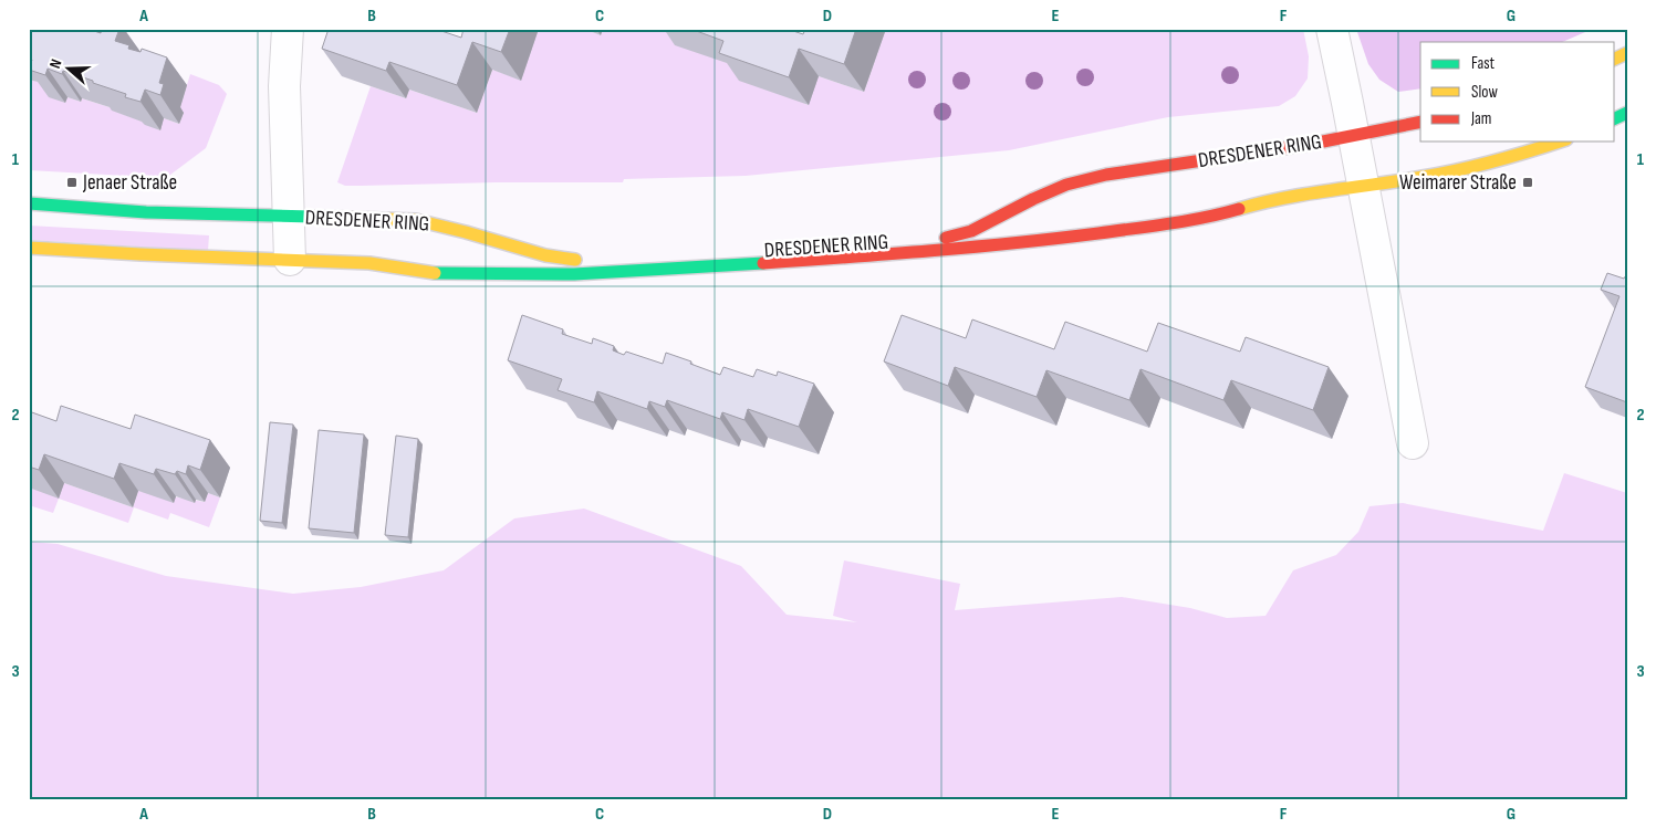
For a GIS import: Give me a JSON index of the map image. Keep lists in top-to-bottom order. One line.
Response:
{"streets":{"street":["DRESDENER RING"]},"places":{"transit":["Jenaer Straße","Weimarer Straße"]},"legend":["Fast","Slow","Jam"],"north":"left","grid":{"columns":["A","B","C","D","E","F","G"],"rows":["1","2","3"]}}
